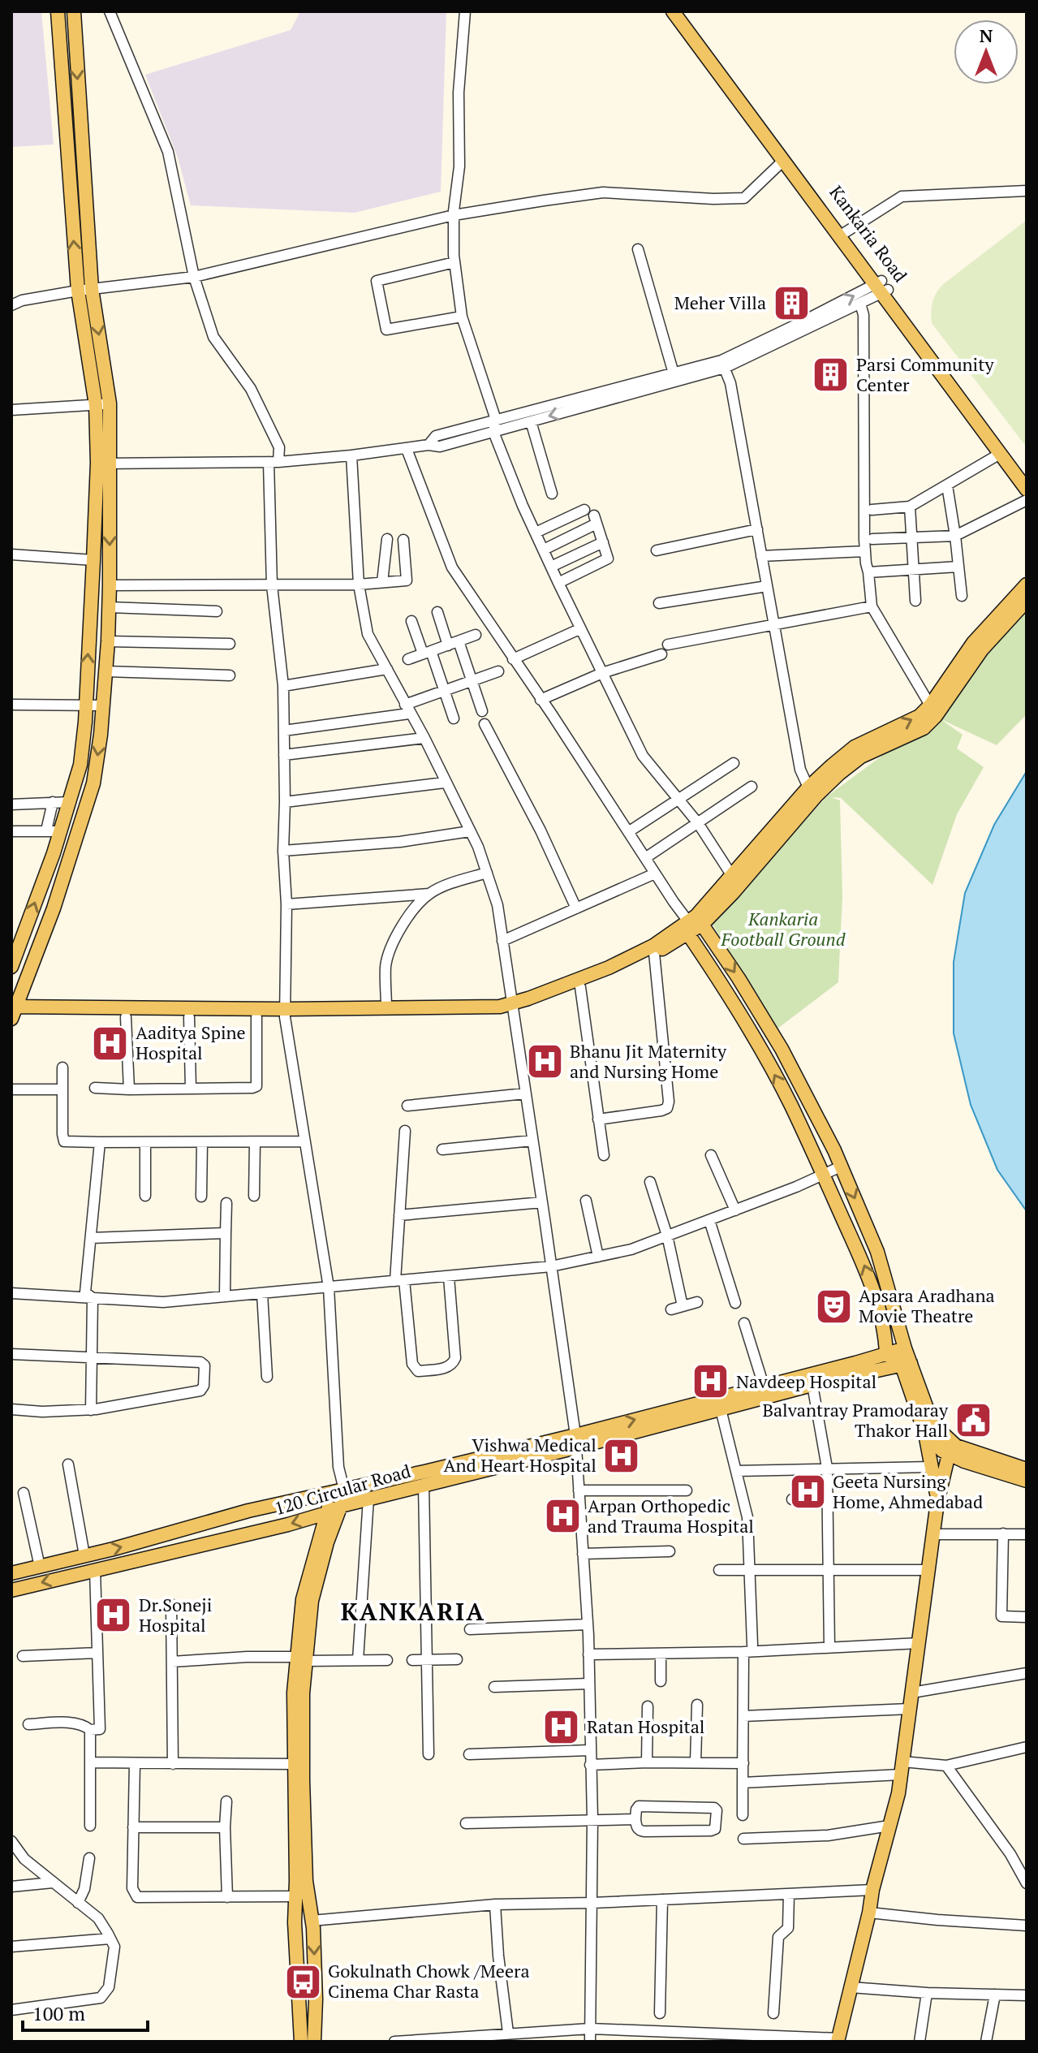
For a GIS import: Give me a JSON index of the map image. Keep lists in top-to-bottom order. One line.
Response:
{"streets":{"main road":["Kankaria Road","120 Circular Road"]},"districts":["KANKARIA"],"parks":["Kankaria Football Ground"],"places":{"building":["Meher Villa","Parsi Community Center"],"hospital":["Aaditya Spine Hospital","Bhanu Jit Maternity and Nursing Home","Navdeep Hospital","Vishwa Medical And Heart Hospital","Geeta Nursing Home, Ahmedabad","Arpan Orthopedic and Trauma Hospital","Dr.Soneji Hospital","Ratan Hospital"],"theatre":["Apsara Aradhana Movie Theatre"],"public building":["Balvantray Pramodaray Thakor Hall"],"bus stop":["Gokulnath Chowk /Meera Cinema Char Rasta"]},"scale_bar":"100 m","north":"top"}
